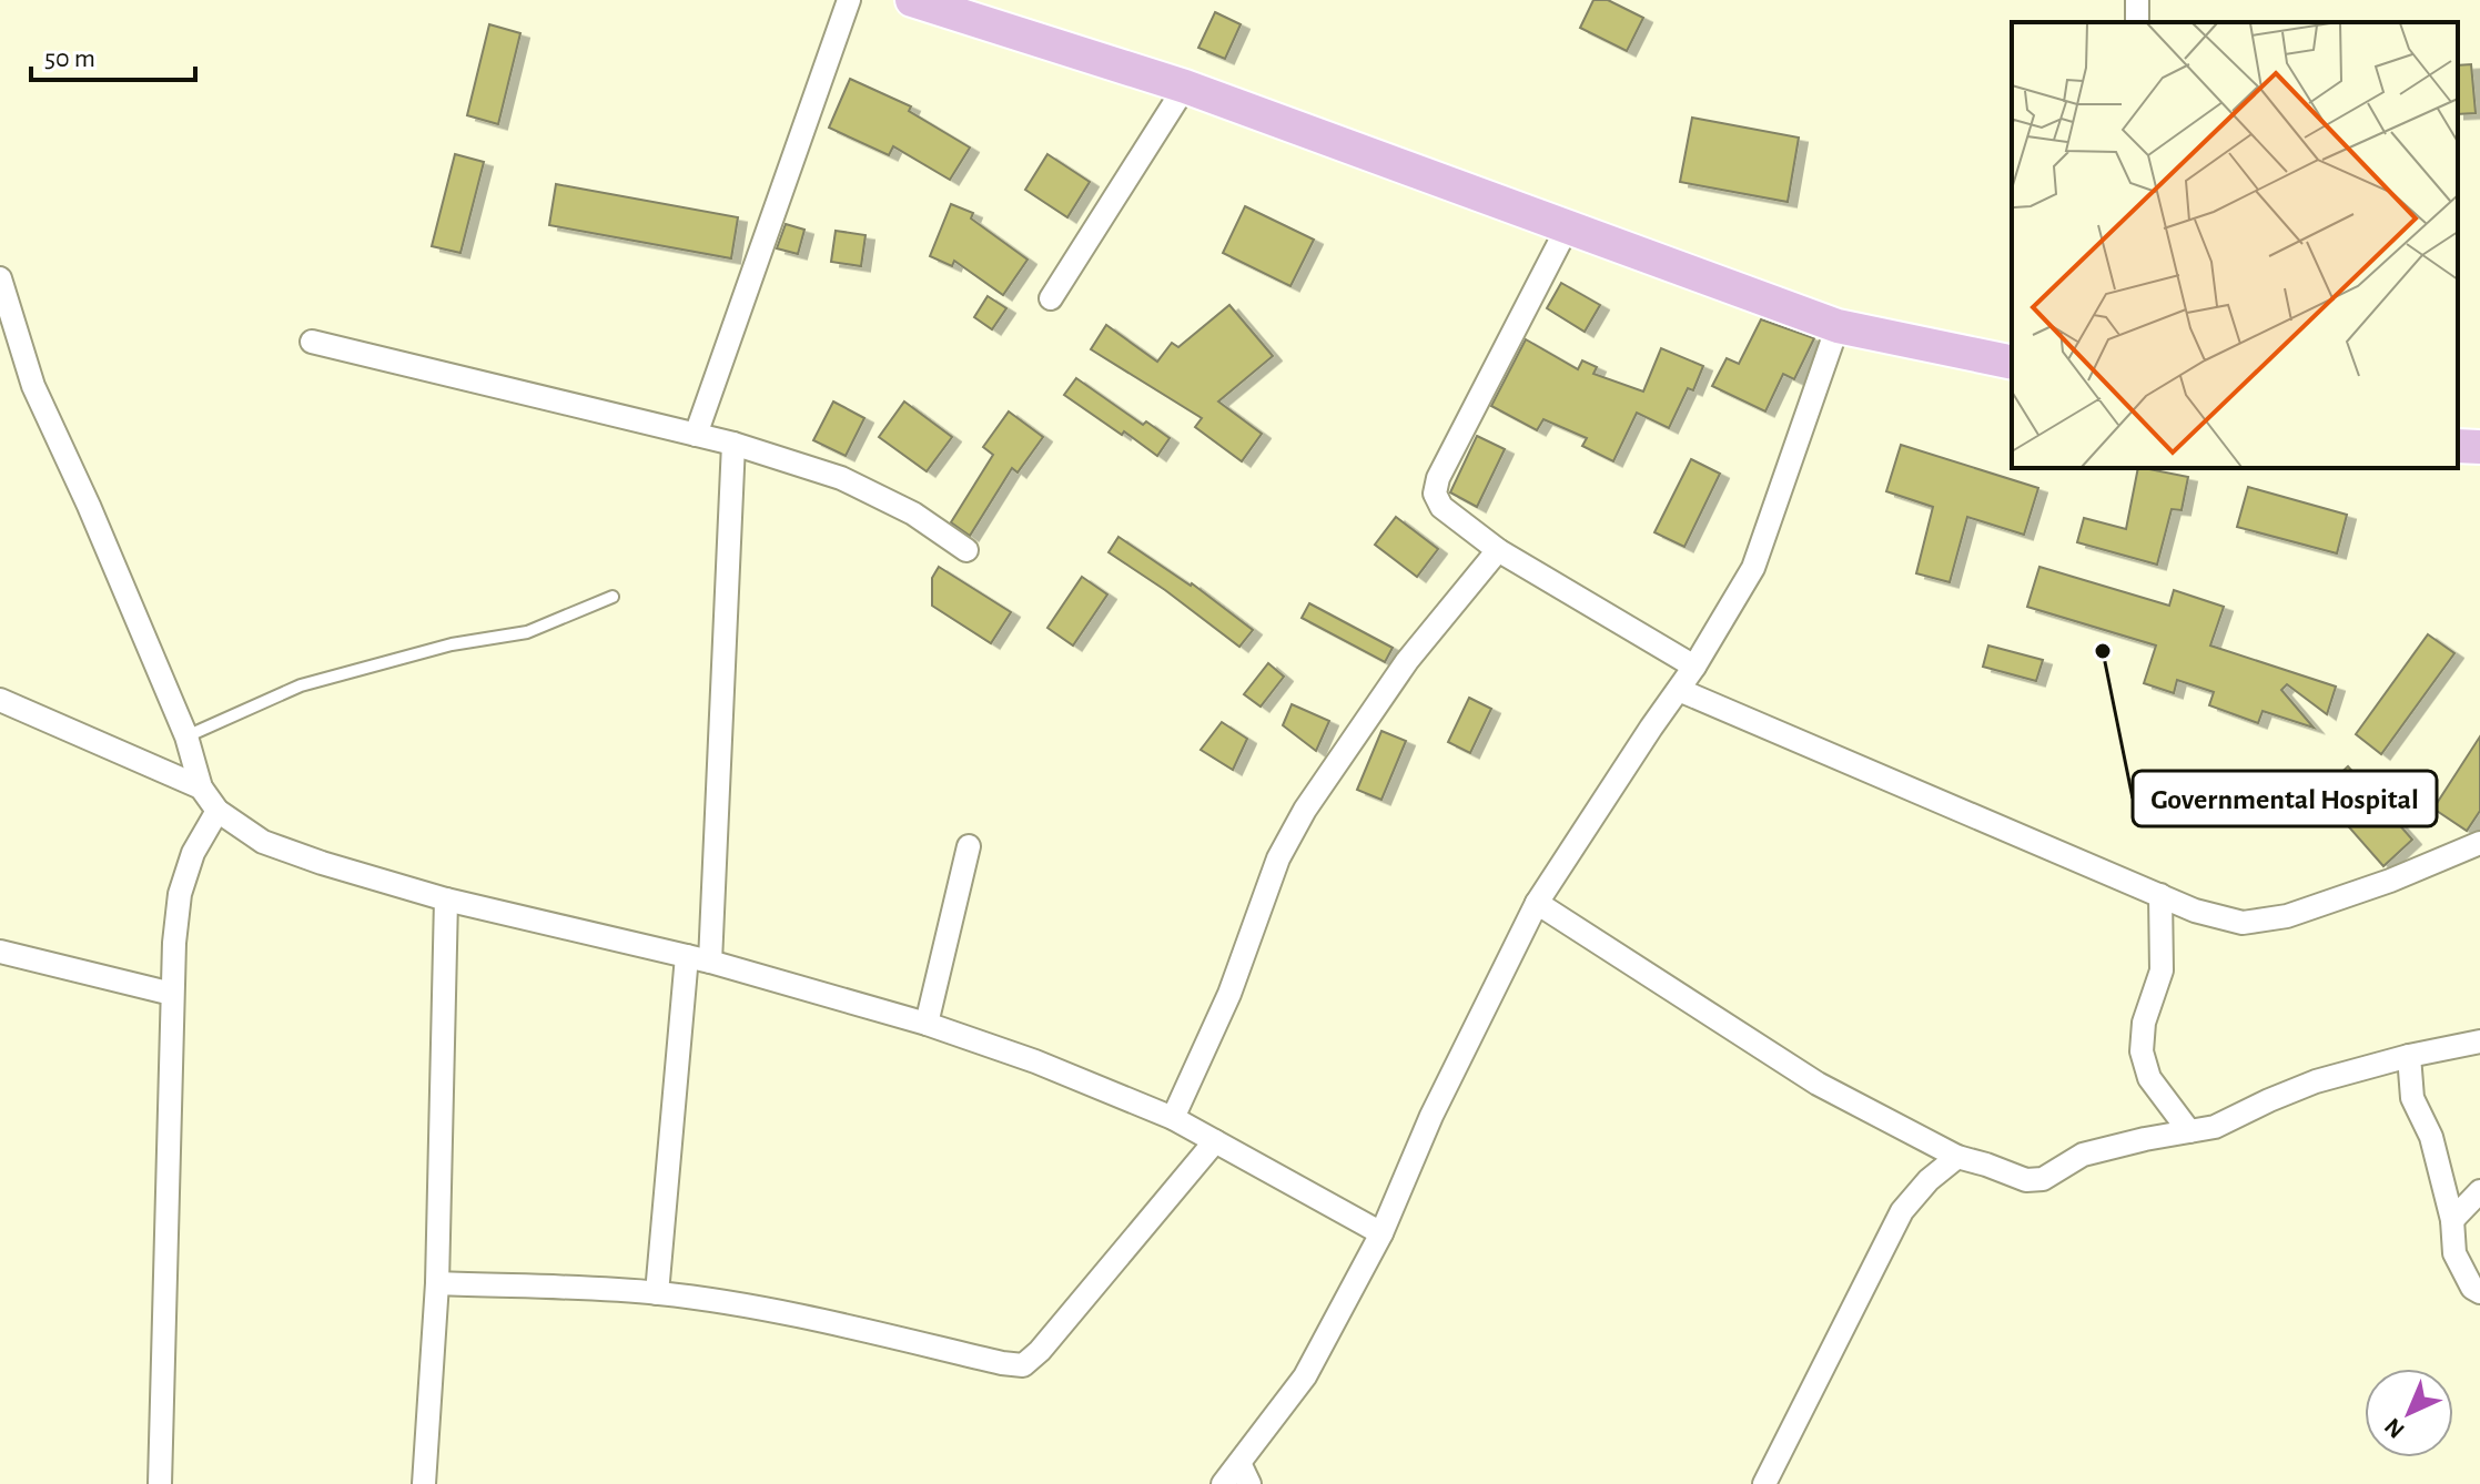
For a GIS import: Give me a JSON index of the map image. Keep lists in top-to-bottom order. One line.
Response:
{"places":["Governmental Hospital"],"scale_bar":"50 m","north":"bottom left"}
